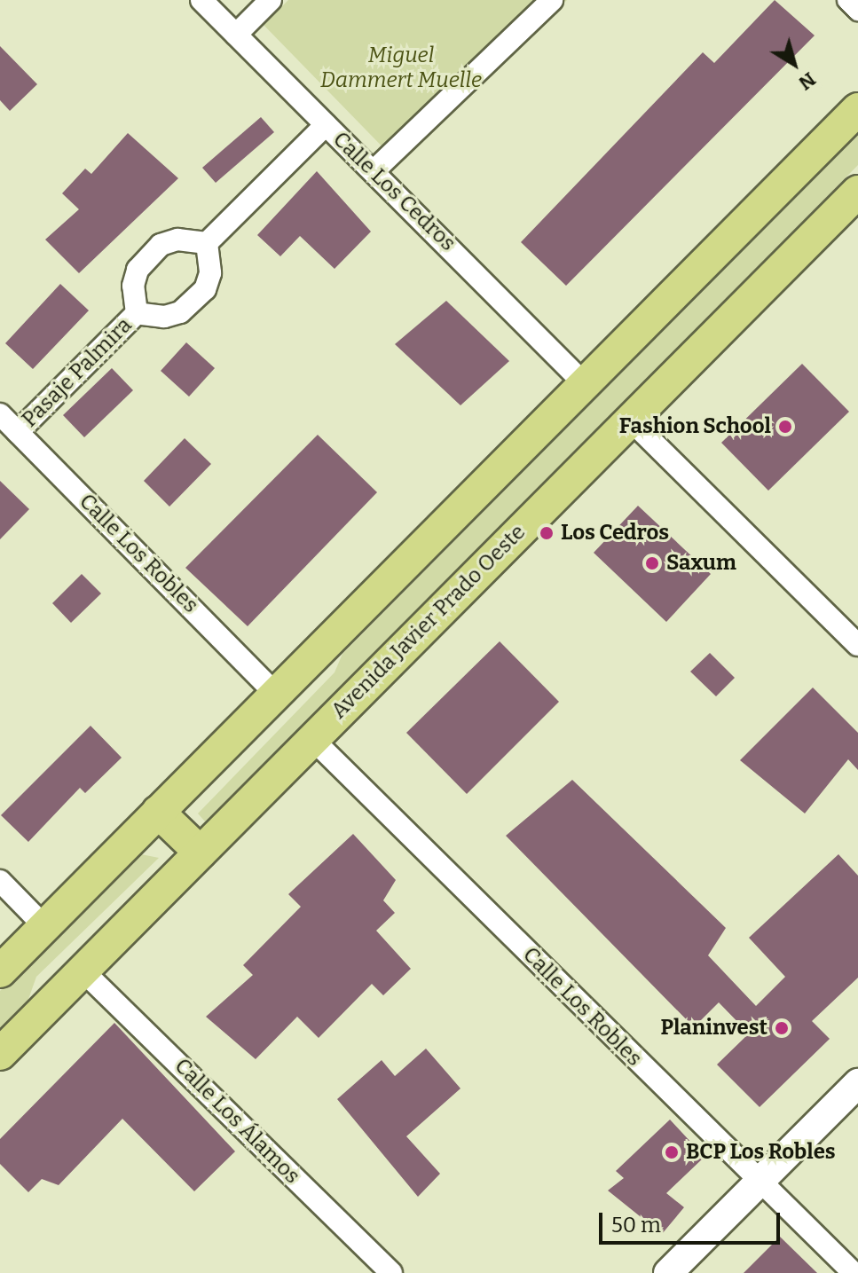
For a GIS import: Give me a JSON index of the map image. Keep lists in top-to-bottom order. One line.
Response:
{"streets":{"main road":["Avenida Javier Prado Oeste"],"street":["Calle Los Cedros","Pasaje Palmira","Calle Los Robles","Calle Los Álamos"]},"crossings":[["Pasaje Palmira","Calle Los Robles"],["Calle Los Robles","Avenida Javier Prado Oeste"],["Avenida Javier Prado Oeste","Calle Los Álamos"]],"parks":["Miguel Dammert Muelle"],"places":["Fashion School","Los Cedros","Saxum","Planinvest","BCP Los Robles"],"scale_bar":"50 m","north":"bottom right"}
